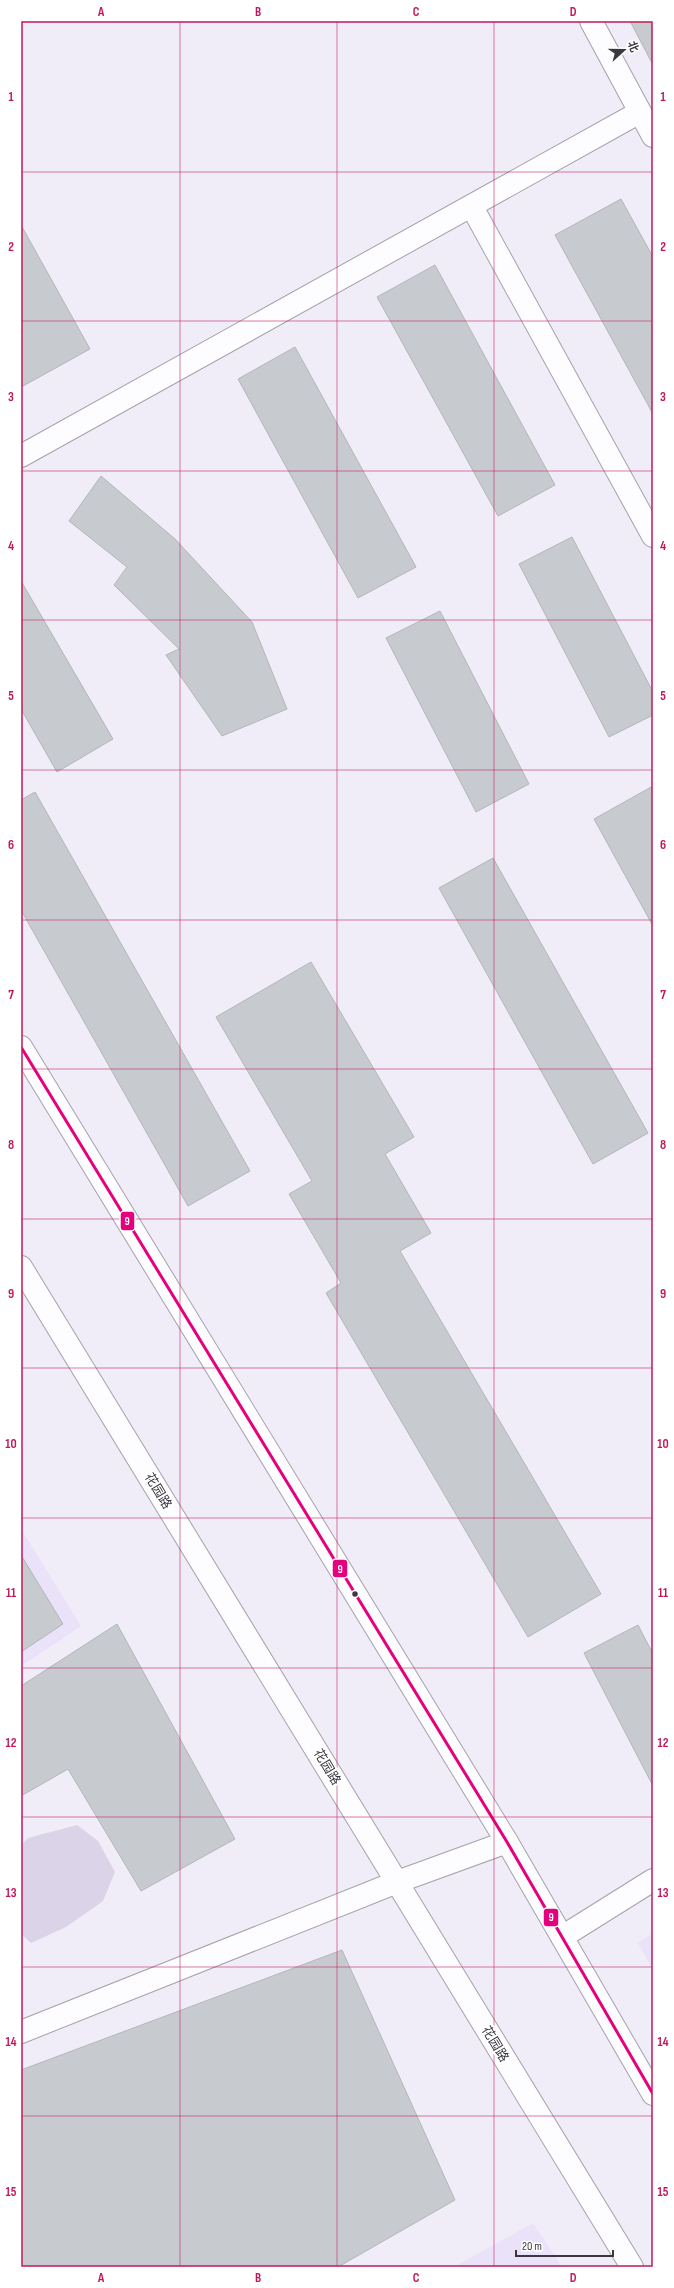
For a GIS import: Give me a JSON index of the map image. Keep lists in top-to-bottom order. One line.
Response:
{"streets":{"main road":["花园路"]},"lines":["transit line 9"],"scale_bar":"20 m","north":"right","grid":{"columns":["A","B","C","D"],"rows":["1","2","3","4","5","6","7","8","9","10","11","12","13","14","15"]}}
